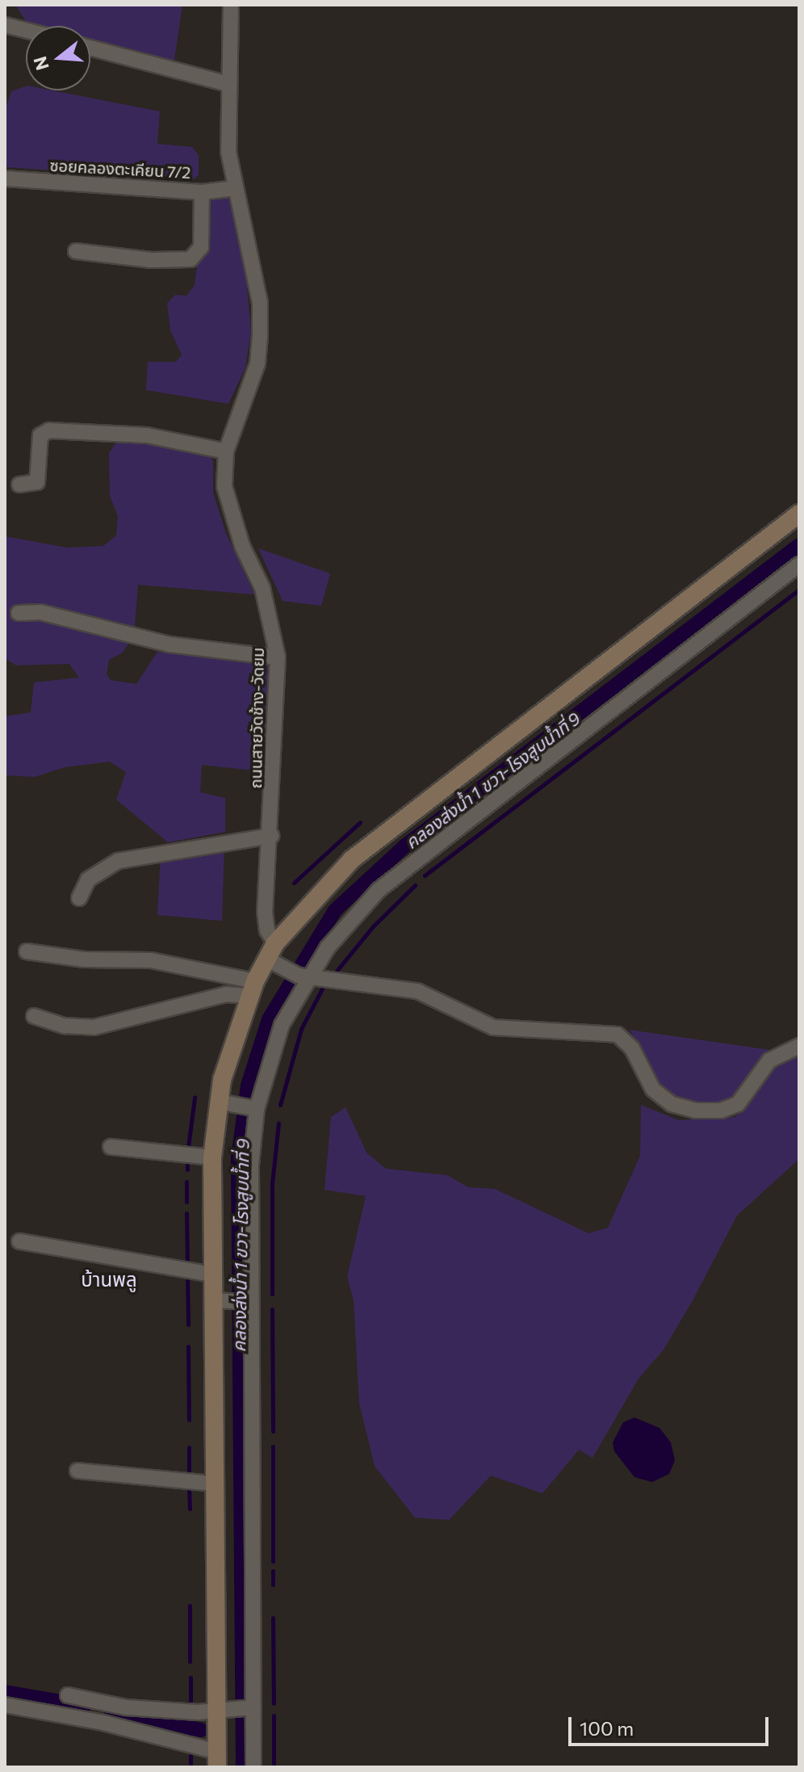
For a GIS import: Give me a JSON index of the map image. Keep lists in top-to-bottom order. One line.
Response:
{"streets":{"street":["ซอยคลองตะเคียน 7/2","ถนนสายวัดช้าง-วัดยม"]},"crossings":[["ซอยคลองตะเคียน 7/2","ถนนสายวัดช้าง-วัดยม"]],"districts":["บ้านพลู"],"water":["คลองส่งน้ำ 1 ขวา-โรงสูบน้ำที่ 9"],"scale_bar":"100 m","north":"left"}
